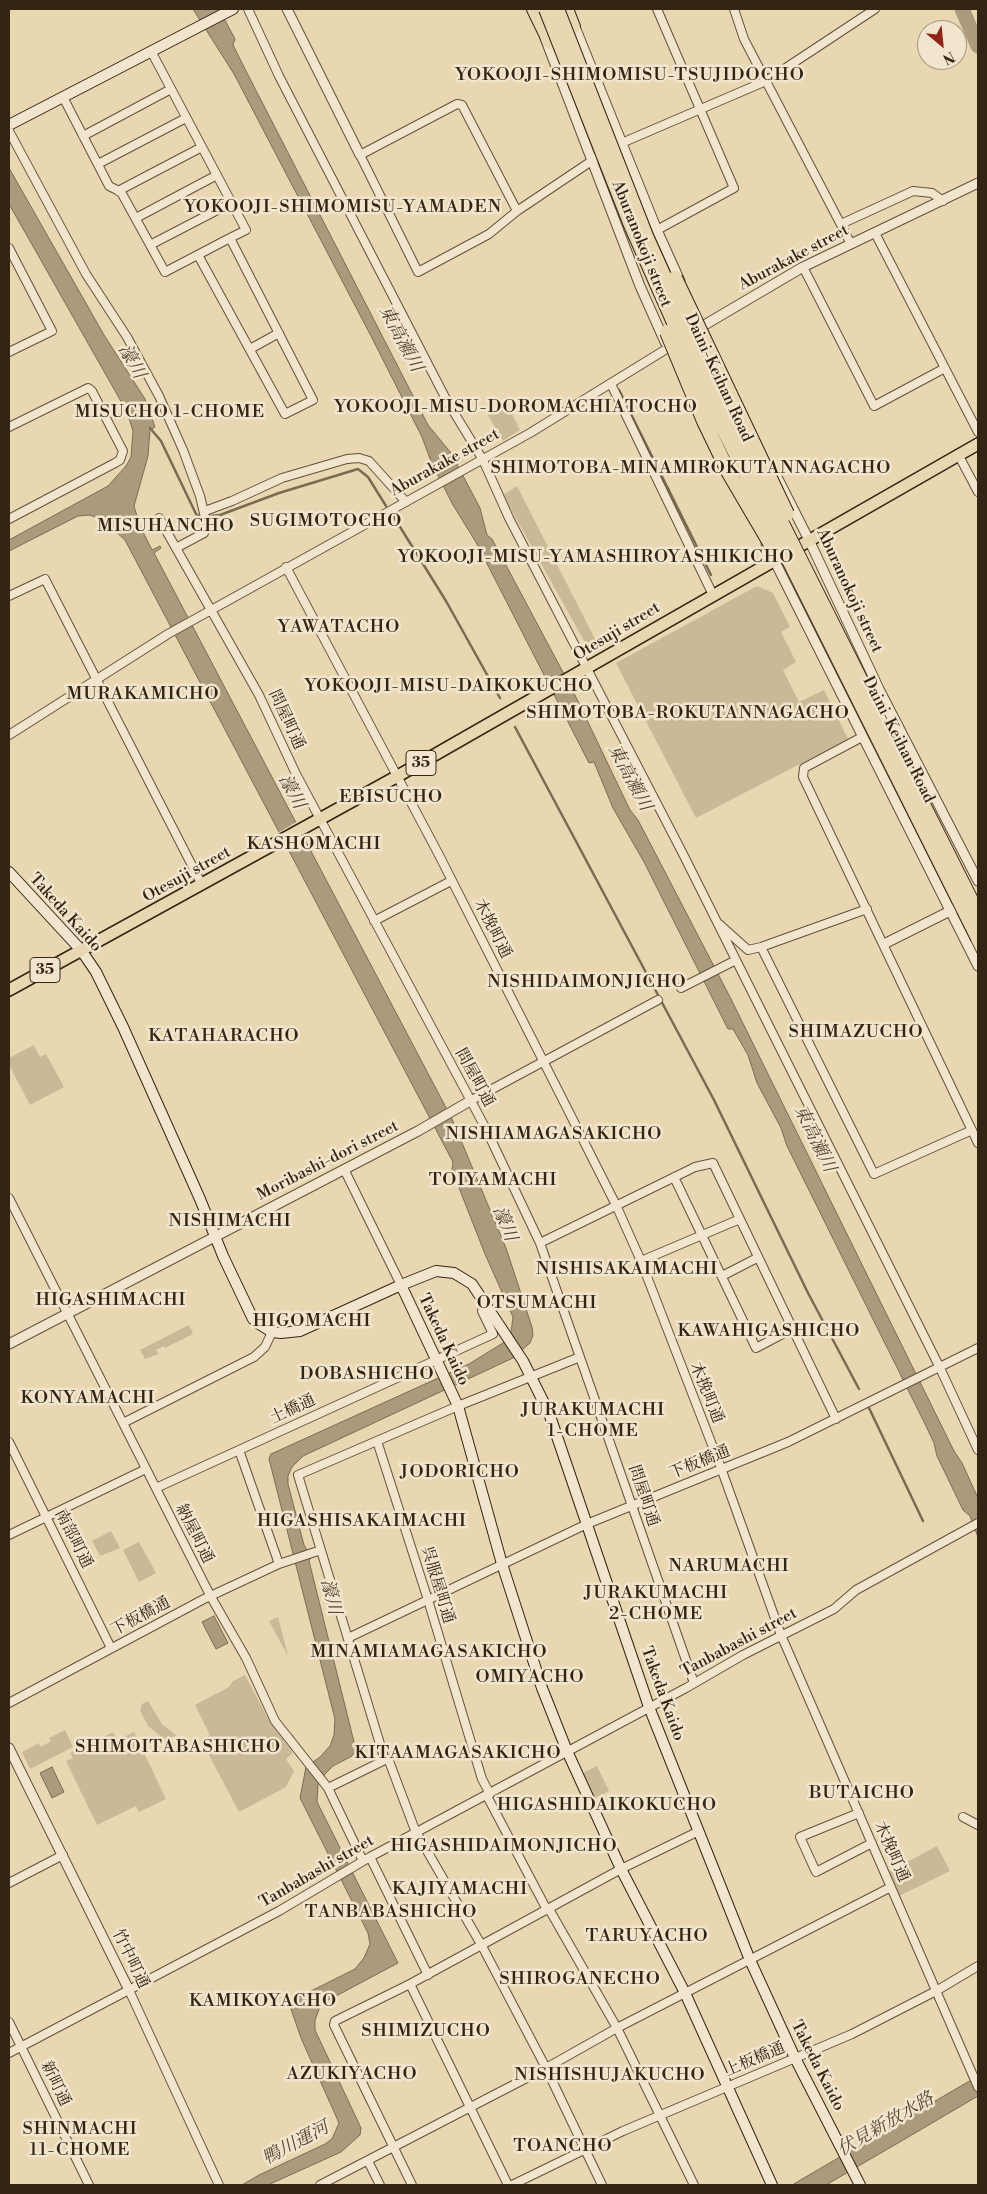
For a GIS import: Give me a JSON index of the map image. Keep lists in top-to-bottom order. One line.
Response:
{"streets":{"highway":["Daini-Keihan Road"],"main road":["Otesuji street","35","Takeda Kaido"],"street":["Aburanokoji street","Aburakake street","問屋町通","木挽町通","Moribashi-dori street","土橋通","下板橋通","納屋町通","南部町通","呉服屋町通","Tanbabashi street","竹中町通","上板橋通","新町通"]},"crossings":[["Aburanokoji street","Aburakake street"],["Aburanokoji street","Otesuji street"],["Aburakake street","問屋町通"],["Aburakake street","木挽町通"],["Otesuji street","問屋町通"],["Otesuji street","Takeda Kaido"],["Otesuji street","木挽町通"],["問屋町通","Moribashi-dori street"],["問屋町通","下板橋通"],["問屋町通","Tanbabashi street"],["Takeda Kaido","Moribashi-dori street"],["Takeda Kaido","土橋通"],["Takeda Kaido","下板橋通"],["Takeda Kaido","Tanbabashi street"],["Takeda Kaido","上板橋通"],["木挽町通","Moribashi-dori street"],["木挽町通","下板橋通"],["木挽町通","Tanbabashi street"],["木挽町通","上板橋通"],["Moribashi-dori street","納屋町通"],["土橋通","納屋町通"],["下板橋通","納屋町通"],["下板橋通","南部町通"],["下板橋通","呉服屋町通"],["呉服屋町通","Tanbabashi street"],["呉服屋町通","上板橋通"],["Tanbabashi street","竹中町通"],["Tanbabashi street","新町通"]],"districts":["YOKOOJI-SHIMOMISU-TSUJIDOCHO","YOKOOJI-SHIMOMISU-YAMADEN","YOKOOJI-MISU-DOROMACHIATOCHO","MISUCHO 1-CHOME","SHIMOTOBA-MINAMIROKUTANNAGACHO","SUGIMOTOCHO","MISUHANCHO","YOKOOJI-MISU-YAMASHIROYASHIKICHO","YAWATACHO","YOKOOJI-MISU-DAIKOKUCHO","MURAKAMICHO","SHIMOTOBA-ROKUTANNAGACHO","EBISUCHO","KASHOMACHI","NISHIDAIMONJICHO","SHIMAZUCHO","KATAHARACHO","NISHIAMAGASAKICHO","TOIYAMACHI","NISHIMACHI","NISHISAKAIMACHI","HIGASHIMACHI","OTSUMACHI","HIGOMACHI","KAWAHIGASHICHO","DOBASHICHO","KONYAMACHI","JURAKUMACHI 1-CHOME","JODORICHO","HIGASHISAKAIMACHI","NARUMACHI","JURAKUMACHI 2-CHOME","MINAMIAMAGASAKICHO","OMIYACHO","SHIMOITABASHICHO","KITAAMAGASAKICHO","BUTAICHO","HIGASHIDAIKOKUCHO","HIGASHIDAIMONJICHO","KAJIYAMACHI","TANBABASHICHO","TARUYACHO","SHIROGANECHO","KAMIKOYACHO","SHIMIZUCHO","AZUKIYACHO","NISHISHUJAKUCHO","SHINMACHI 11-CHOME","TOANCHO"],"water":["東高瀬川","濠川","伏見新放水路","鴨川運河"],"north":"bottom right"}
